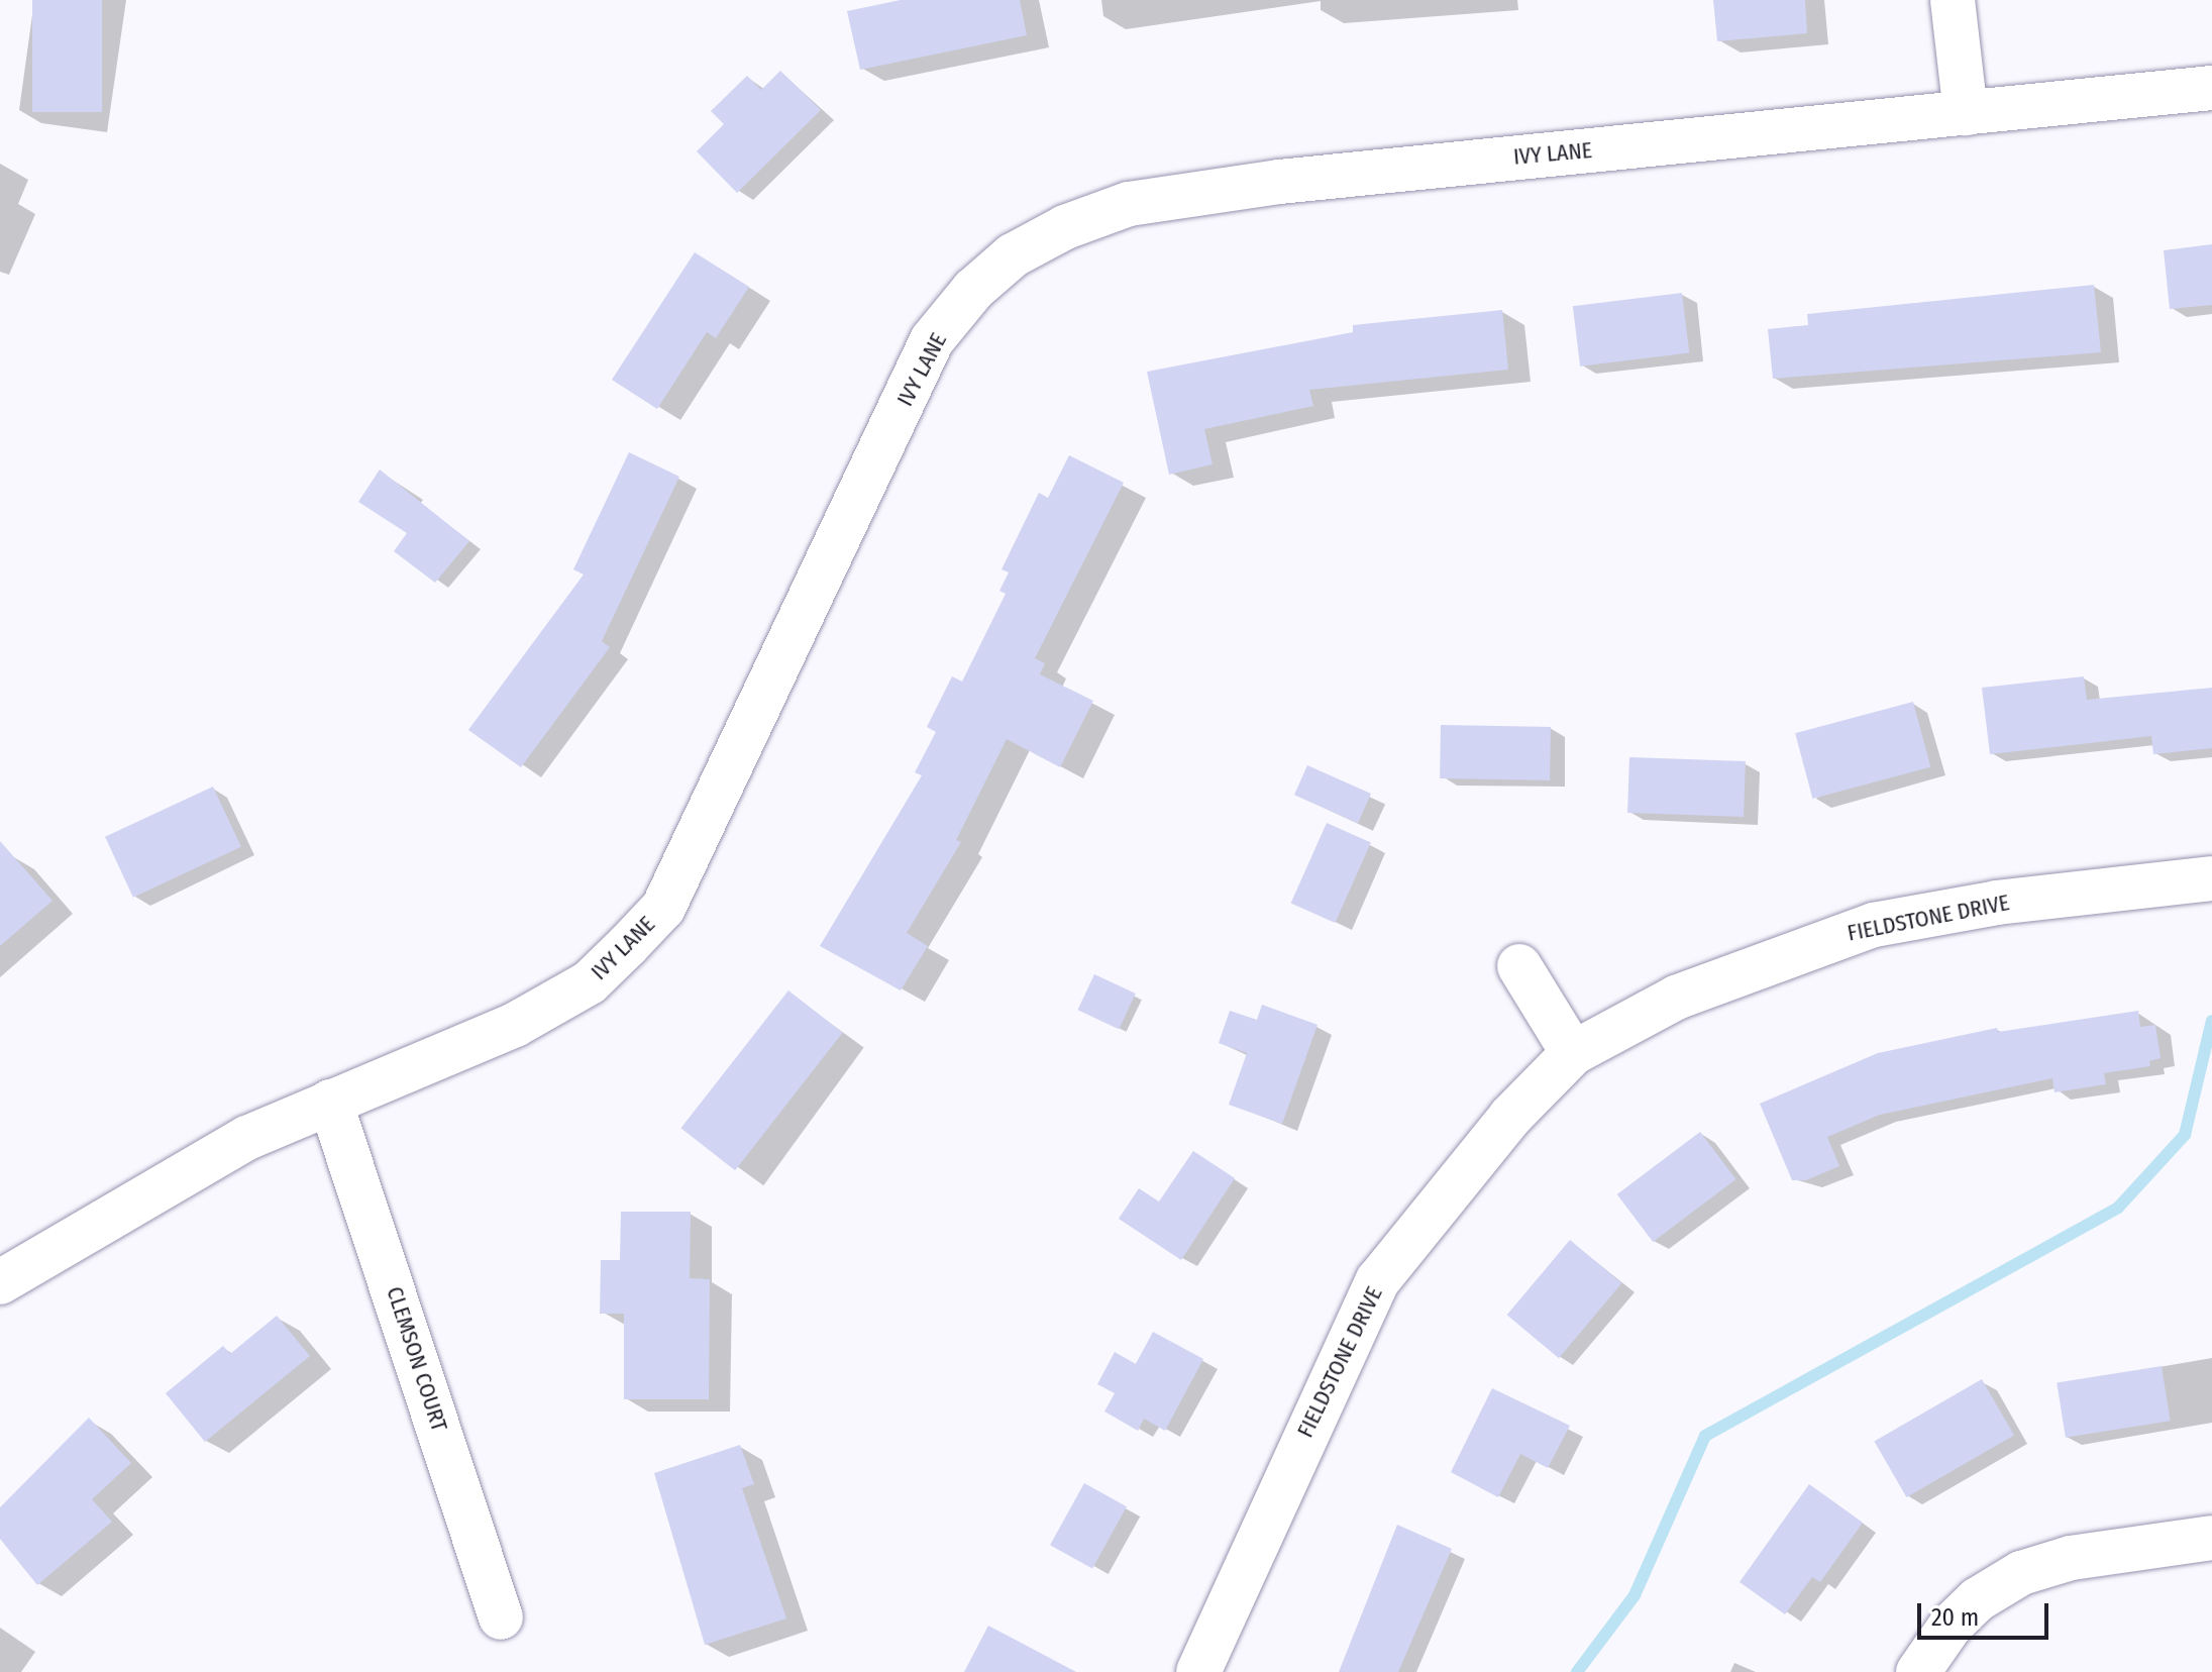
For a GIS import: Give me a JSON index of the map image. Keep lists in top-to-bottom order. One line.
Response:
{"streets":{"street":["IVY LANE","FIELDSTONE DRIVE","CLEMSON COURT"]},"crossings":[["IVY LANE","CLEMSON COURT"]],"scale_bar":"20 m"}
